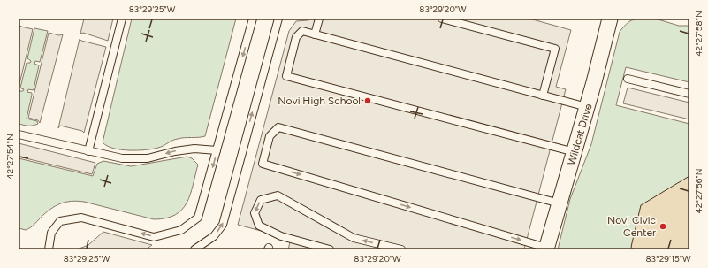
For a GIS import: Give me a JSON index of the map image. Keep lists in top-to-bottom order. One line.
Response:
{"streets":{"street":["Wildcat Drive"]},"places":["Novi High School","Novi Civic Center"],"coordinates":["83°29'25\"W","83°29'20\"W","42°27'58\"N","42°27'54\"N","42°27'56\"N","83°29'15\"W"]}
